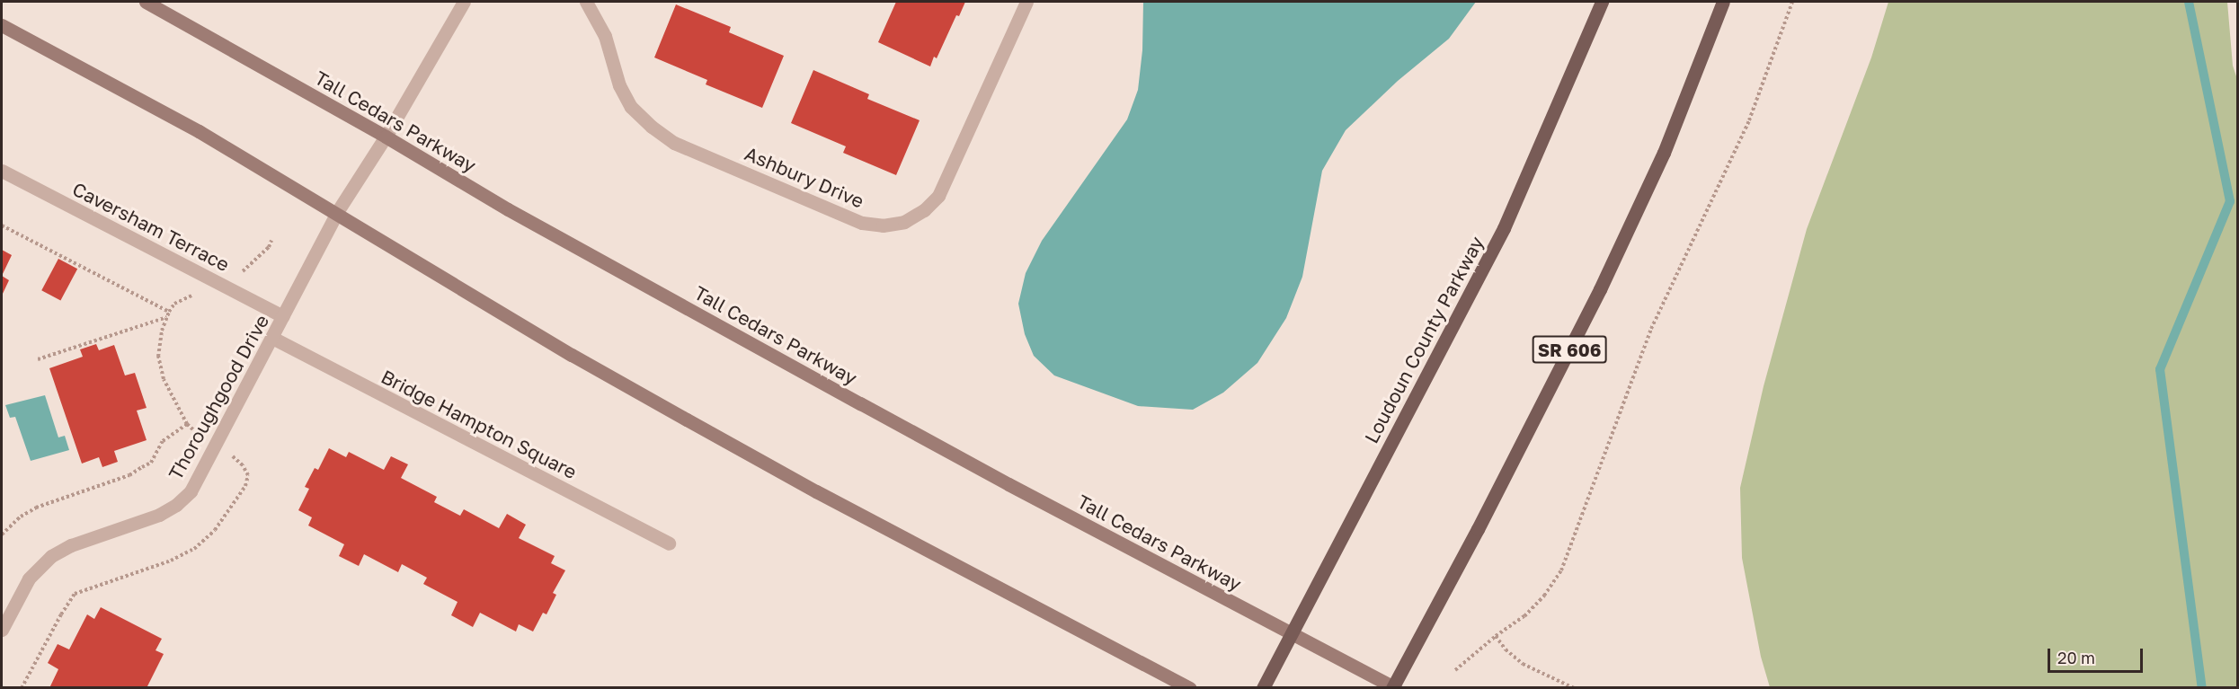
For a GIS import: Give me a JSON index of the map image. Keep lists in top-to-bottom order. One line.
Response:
{"streets":{"main road":["Tall Cedars Parkway","Loudoun County Parkway","SR 606"],"street":["Ashbury Drive","Caversham Terrace","Thoroughgood Drive","Bridge Hampton Square"]},"crossings":[["Tall Cedars Parkway","Loudoun County Parkway"],["Tall Cedars Parkway","SR 606"],["Tall Cedars Parkway","Thoroughgood Drive"],["Caversham Terrace","Thoroughgood Drive"],["Thoroughgood Drive","Bridge Hampton Square"]],"scale_bar":"20 m"}
